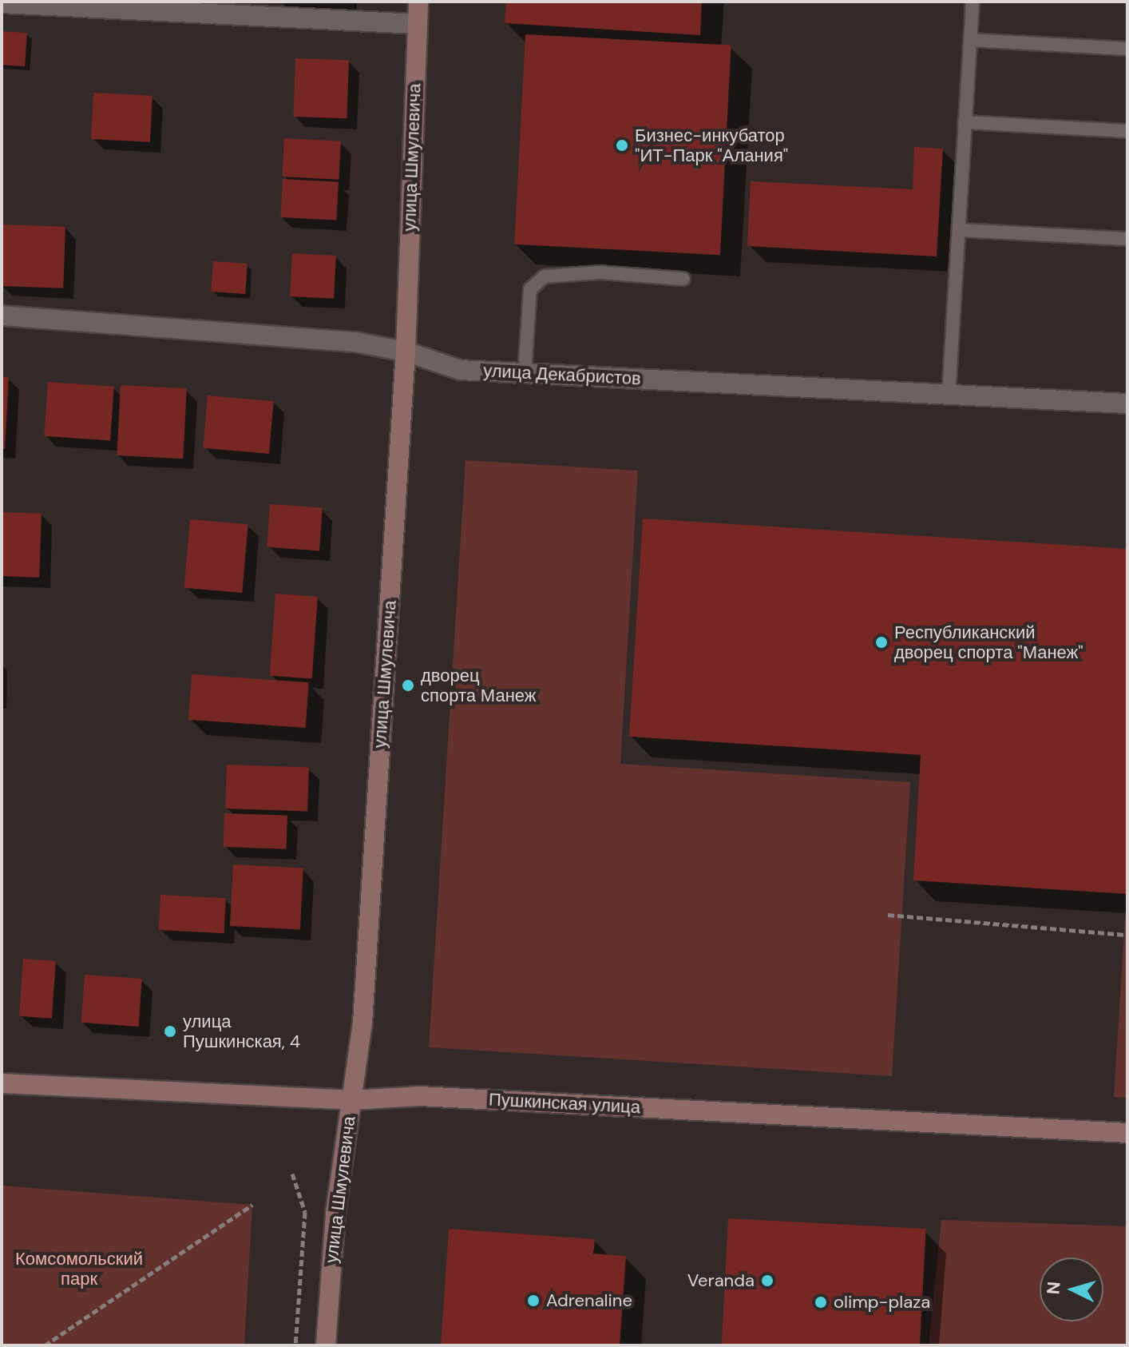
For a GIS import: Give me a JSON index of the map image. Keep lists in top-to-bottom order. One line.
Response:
{"streets":{"main road":["улица Шмулевича","Пушкинская улица"],"street":["улица Декабристов"]},"crossings":[["улица Шмулевича","улица Декабристов"],["улица Шмулевича","Пушкинская улица"]],"parks":["Комсомольский парк"],"places":["Бизнес-инкубатор \"ИТ-Парк \"Алания\"","Республиканский дворец спорта \"Манеж\"","дворец спорта Манеж","улица Пушкинская, 4","Veranda","Adrenaline","olimp-plaza"],"north":"left"}
